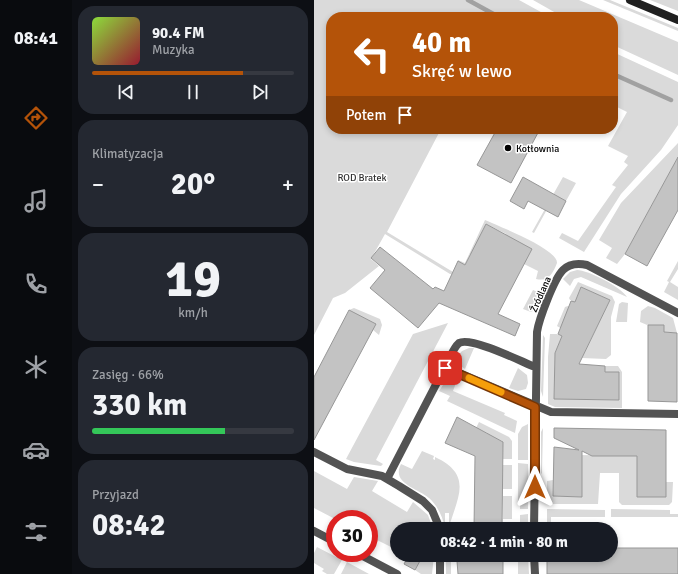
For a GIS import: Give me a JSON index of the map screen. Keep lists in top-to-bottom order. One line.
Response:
{"streets":{"street":["Źródlana"]},"parks":["ROD Bratek"],"places":["Kotłownia"],"page":{"tabs":"08:41","turn":["40 m","Skręć w lewo"],"song":["90.4 FM","Muzyka"],"then":"Potem","tile":["Klimatyzacja",["19","km/h"],["Zasięg · 66%","330 km"],["Przyjazd","08:42"]],"heat":["−","20°","+"],"limit":"30","trip":"08:42 · 1 min · 80 m"}}
